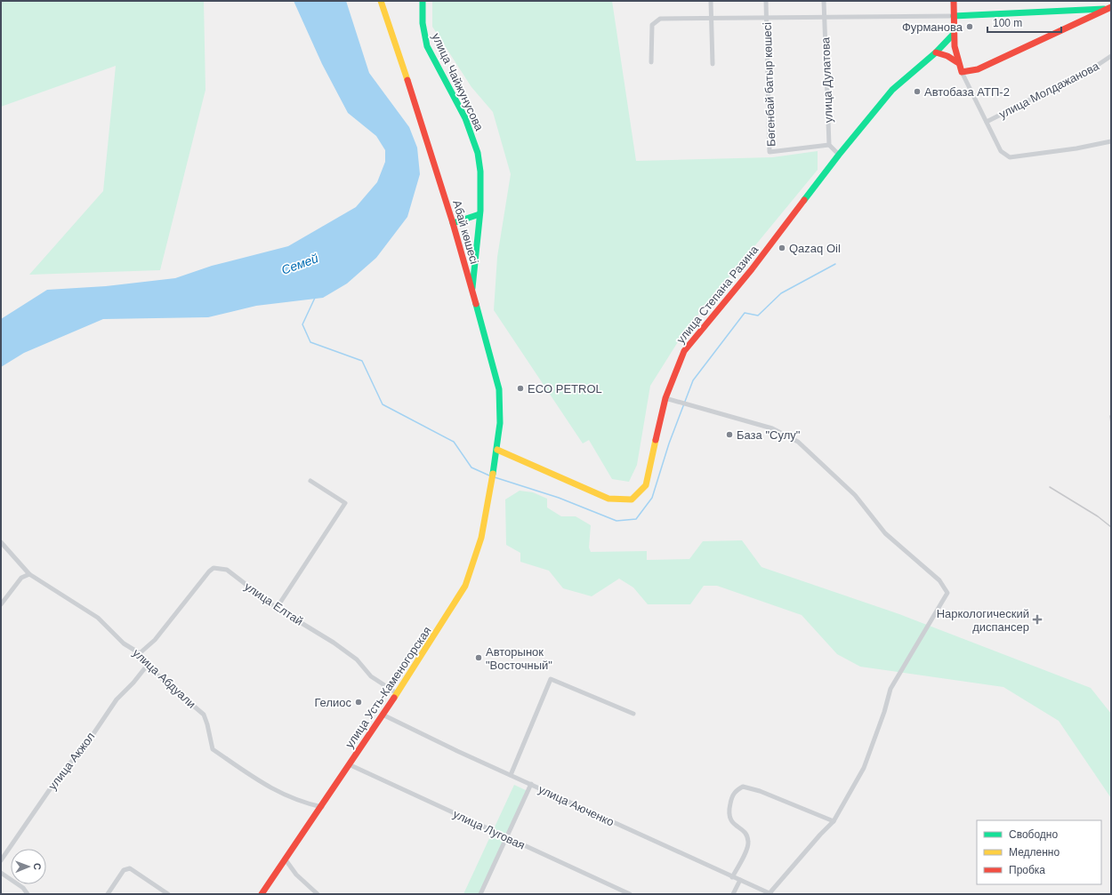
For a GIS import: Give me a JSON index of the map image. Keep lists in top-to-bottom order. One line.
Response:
{"streets":{"main road":["улица Чайжунусова","Абай көшесі","улица Степана Разина","улица Усть-Каменогорская"],"street":["улица Дулатова","Бөгенбай батыр көшесі","улица Молдажанова","улица Елтай","улица Абдуали","улица Акжол","улица Аюченко","улица Луговая"]},"crossings":[["улица Дулатова","Бөгенбай батыр көшесі"],["улица Чайжунусова","Абай көшесі"],["Абай көшесі","улица Степана Разина"],["Абай көшесі","улица Усть-Каменогорская"],["улица Елтай","улица Абдуали"],["улица Елтай","улица Усть-Каменогорская"],["улица Абдуали","улица Усть-Каменогорская"],["улица Абдуали","улица Акжол"],["улица Усть-Каменогорская","улица Аюченко"],["улица Усть-Каменогорская","улица Луговая"]],"water":["Семей"],"places":{"other":["Фурманова","Автобаза АТП-2","Qazaq Oil","ECO PETROL","База \"Сулу\"","Авторынок \"Восточный\"","Гелиос"],"health":["Наркологический диспансер"]},"legend":["Свободно","Медленно","Пробка"],"scale_bar":"100 m","north":"right"}
